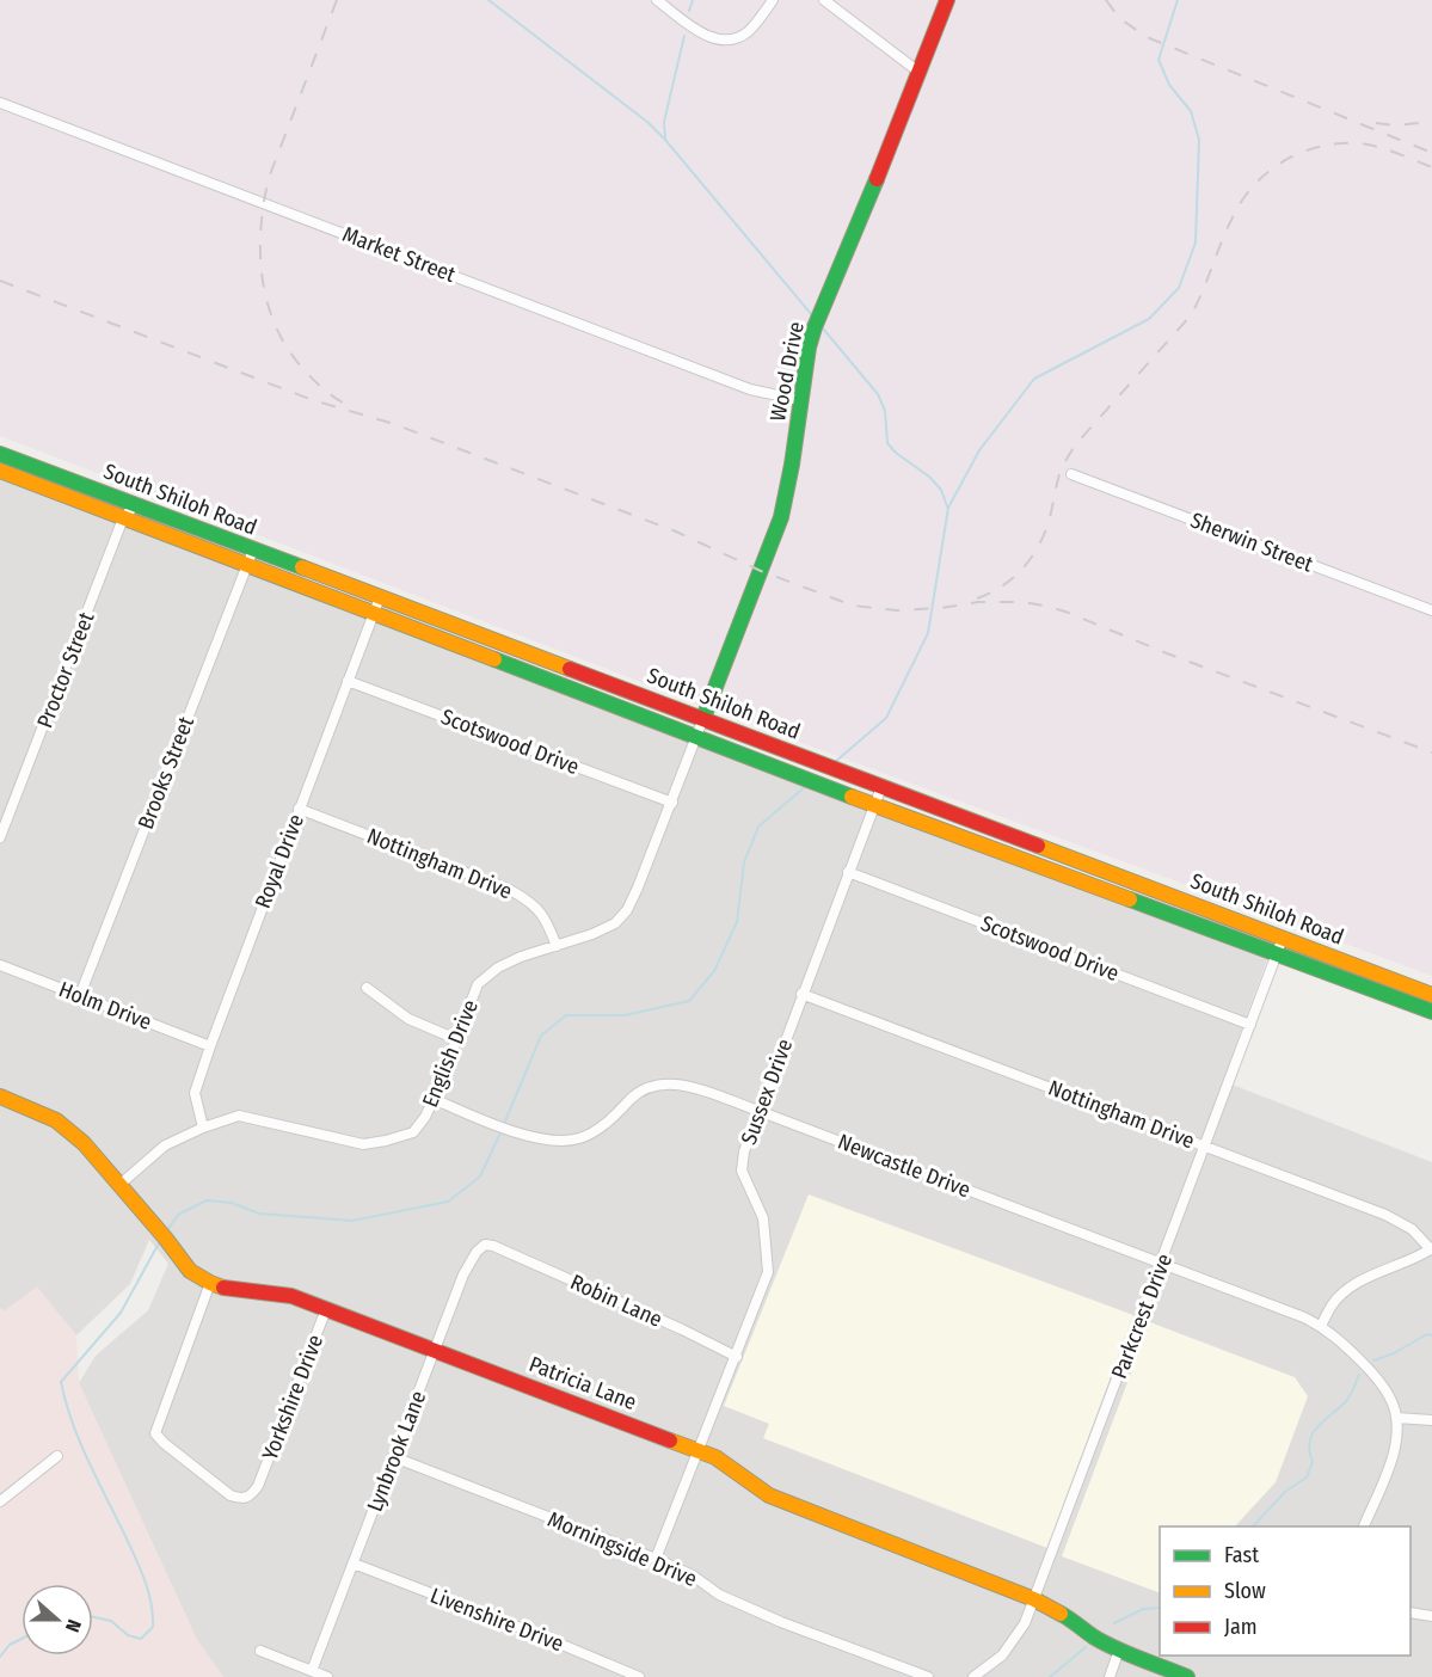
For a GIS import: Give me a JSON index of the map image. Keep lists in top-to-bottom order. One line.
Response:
{"streets":{"main road":["Wood Drive","South Shiloh Road","Patricia Lane"],"street":["Market Street","Sherwin Street","Proctor Street","Scotswood Drive","Brooks Street","Royal Drive","Nottingham Drive","Holm Drive","English Drive","Sussex Drive","Newcastle Drive","Robin Lane","Parkcrest Drive","Yorkshire Drive","Lynbrook Lane","Morningside Drive","Livenshire Drive"]},"crossings":[["Market Street","Wood Drive"],["Wood Drive","South Shiloh Road"],["Wood Drive","English Drive"],["South Shiloh Road","Proctor Street"],["South Shiloh Road","Brooks Street"],["South Shiloh Road","Royal Drive"],["South Shiloh Road","English Drive"],["South Shiloh Road","Sussex Drive"],["South Shiloh Road","Parkcrest Drive"],["Scotswood Drive","Royal Drive"],["Scotswood Drive","English Drive"],["Scotswood Drive","Sussex Drive"],["Scotswood Drive","Parkcrest Drive"],["Brooks Street","Holm Drive"],["Royal Drive","Nottingham Drive"],["Royal Drive","Holm Drive"],["Royal Drive","English Drive"],["Nottingham Drive","English Drive"],["Nottingham Drive","Sussex Drive"],["Nottingham Drive","Parkcrest Drive"],["English Drive","Newcastle Drive"],["English Drive","Patricia Lane"],["Sussex Drive","Newcastle Drive"],["Sussex Drive","Robin Lane"],["Sussex Drive","Patricia Lane"],["Sussex Drive","Morningside Drive"],["Newcastle Drive","Parkcrest Drive"],["Robin Lane","Lynbrook Lane"],["Parkcrest Drive","Patricia Lane"],["Patricia Lane","Yorkshire Drive"],["Patricia Lane","Lynbrook Lane"],["Lynbrook Lane","Morningside Drive"],["Lynbrook Lane","Livenshire Drive"]],"legend":["Fast","Slow","Jam"],"north":"right"}
